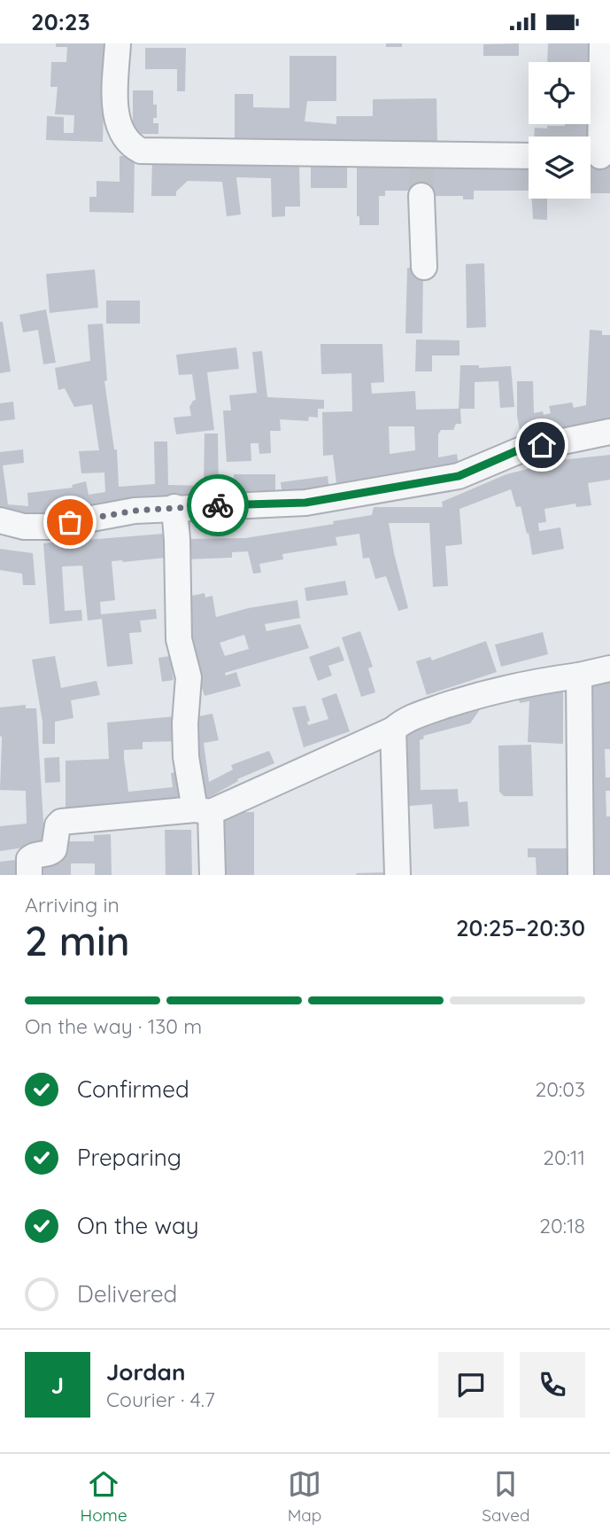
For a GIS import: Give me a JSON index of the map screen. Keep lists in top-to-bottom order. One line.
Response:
{"page":{"status":"20:23","heading":["2 min","Arriving in","20:25–20:30"],"panel":["Jordan","Courier · 4.7"],"bar":"On the way · 130 m","list":[["Confirmed","20:03"],["Preparing","20:11"],["On the way","20:18"],"Delivered"],"round":"J","tabs":["Home","Map","Saved"]}}
